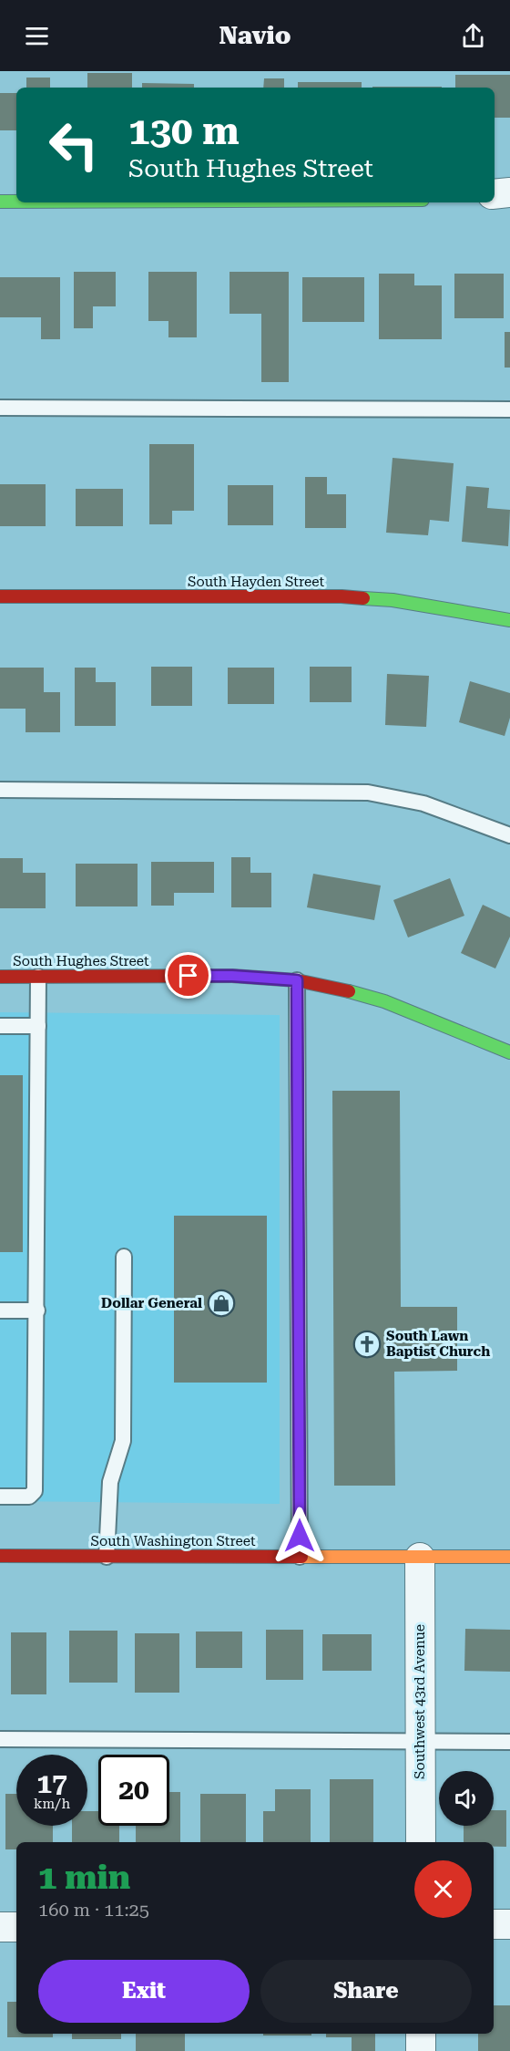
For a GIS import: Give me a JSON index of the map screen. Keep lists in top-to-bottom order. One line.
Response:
{"streets":{"street":["South Hayden Street","South Hughes Street","South Washington Street","Southwest 43rd Avenue"]},"crossings":[["South Washington Street","Southwest 43rd Avenue"]],"places":{"shop":["Dollar General"],"church":["South Lawn Baptist Church"]},"page":{"header":"Navio","turn":["130 m","South Hughes Street"],"speed":"17 km/h","limit":"20","heading":["1 min","160 m · 11:25"],"buttons":["Exit","Share"]}}
